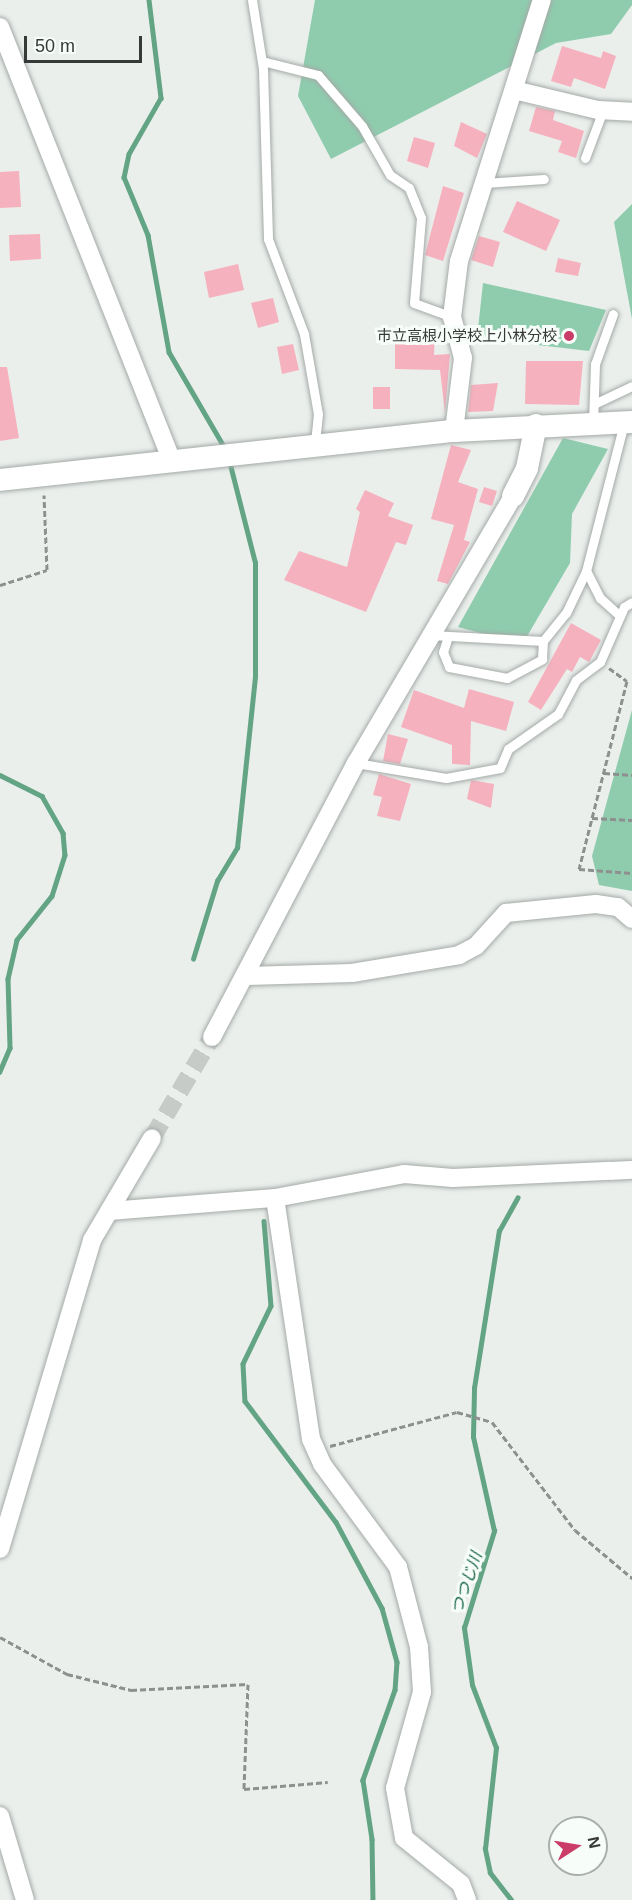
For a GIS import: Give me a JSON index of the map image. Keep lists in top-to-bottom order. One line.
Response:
{"water":["つつじ川"],"places":["市立高根小学校上小林分校"],"scale_bar":"50 m","north":"right"}
